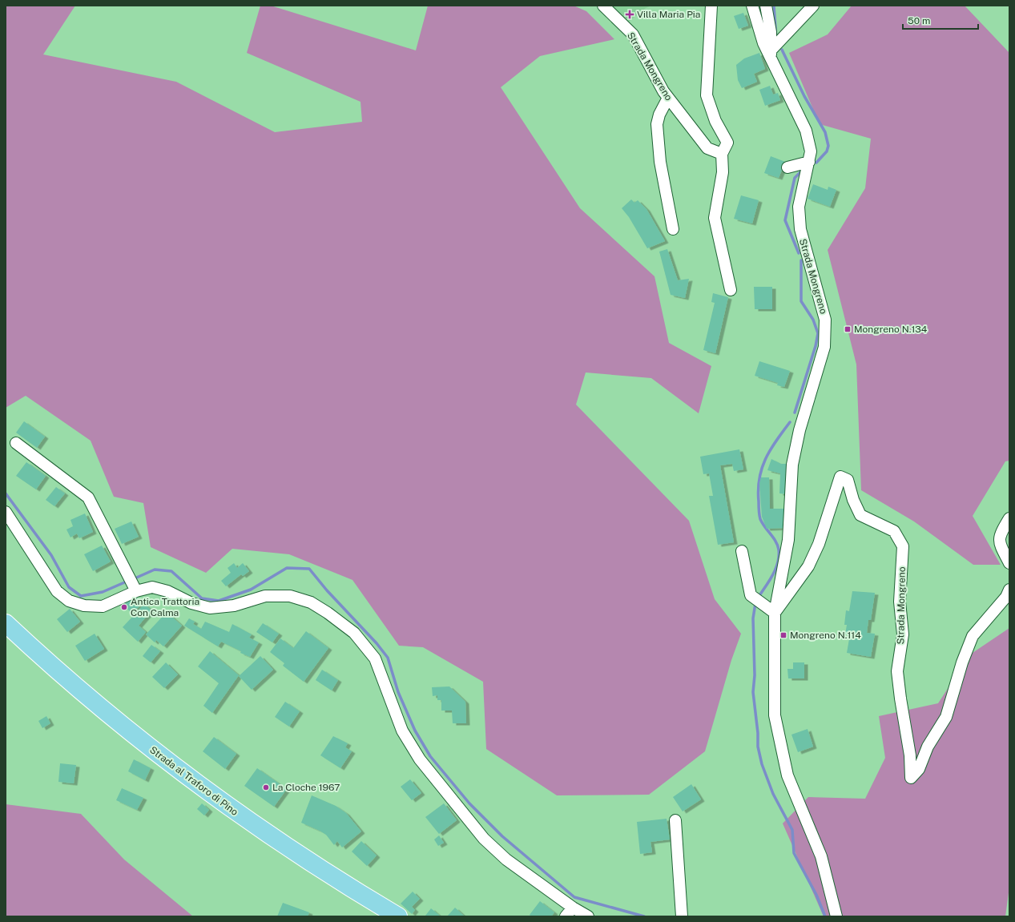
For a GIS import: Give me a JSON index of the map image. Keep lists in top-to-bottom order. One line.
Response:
{"streets":{"main road":["Strada al Traforo di Pino"],"street":["Strada Mongreno"]},"places":{"health":["Villa Maria Pia"],"transit":["Mongreno N.134","Mongreno N.114"],"other":["Antica Trattoria Con Calma","La Cloche 1967"]},"scale_bar":"50 m"}
